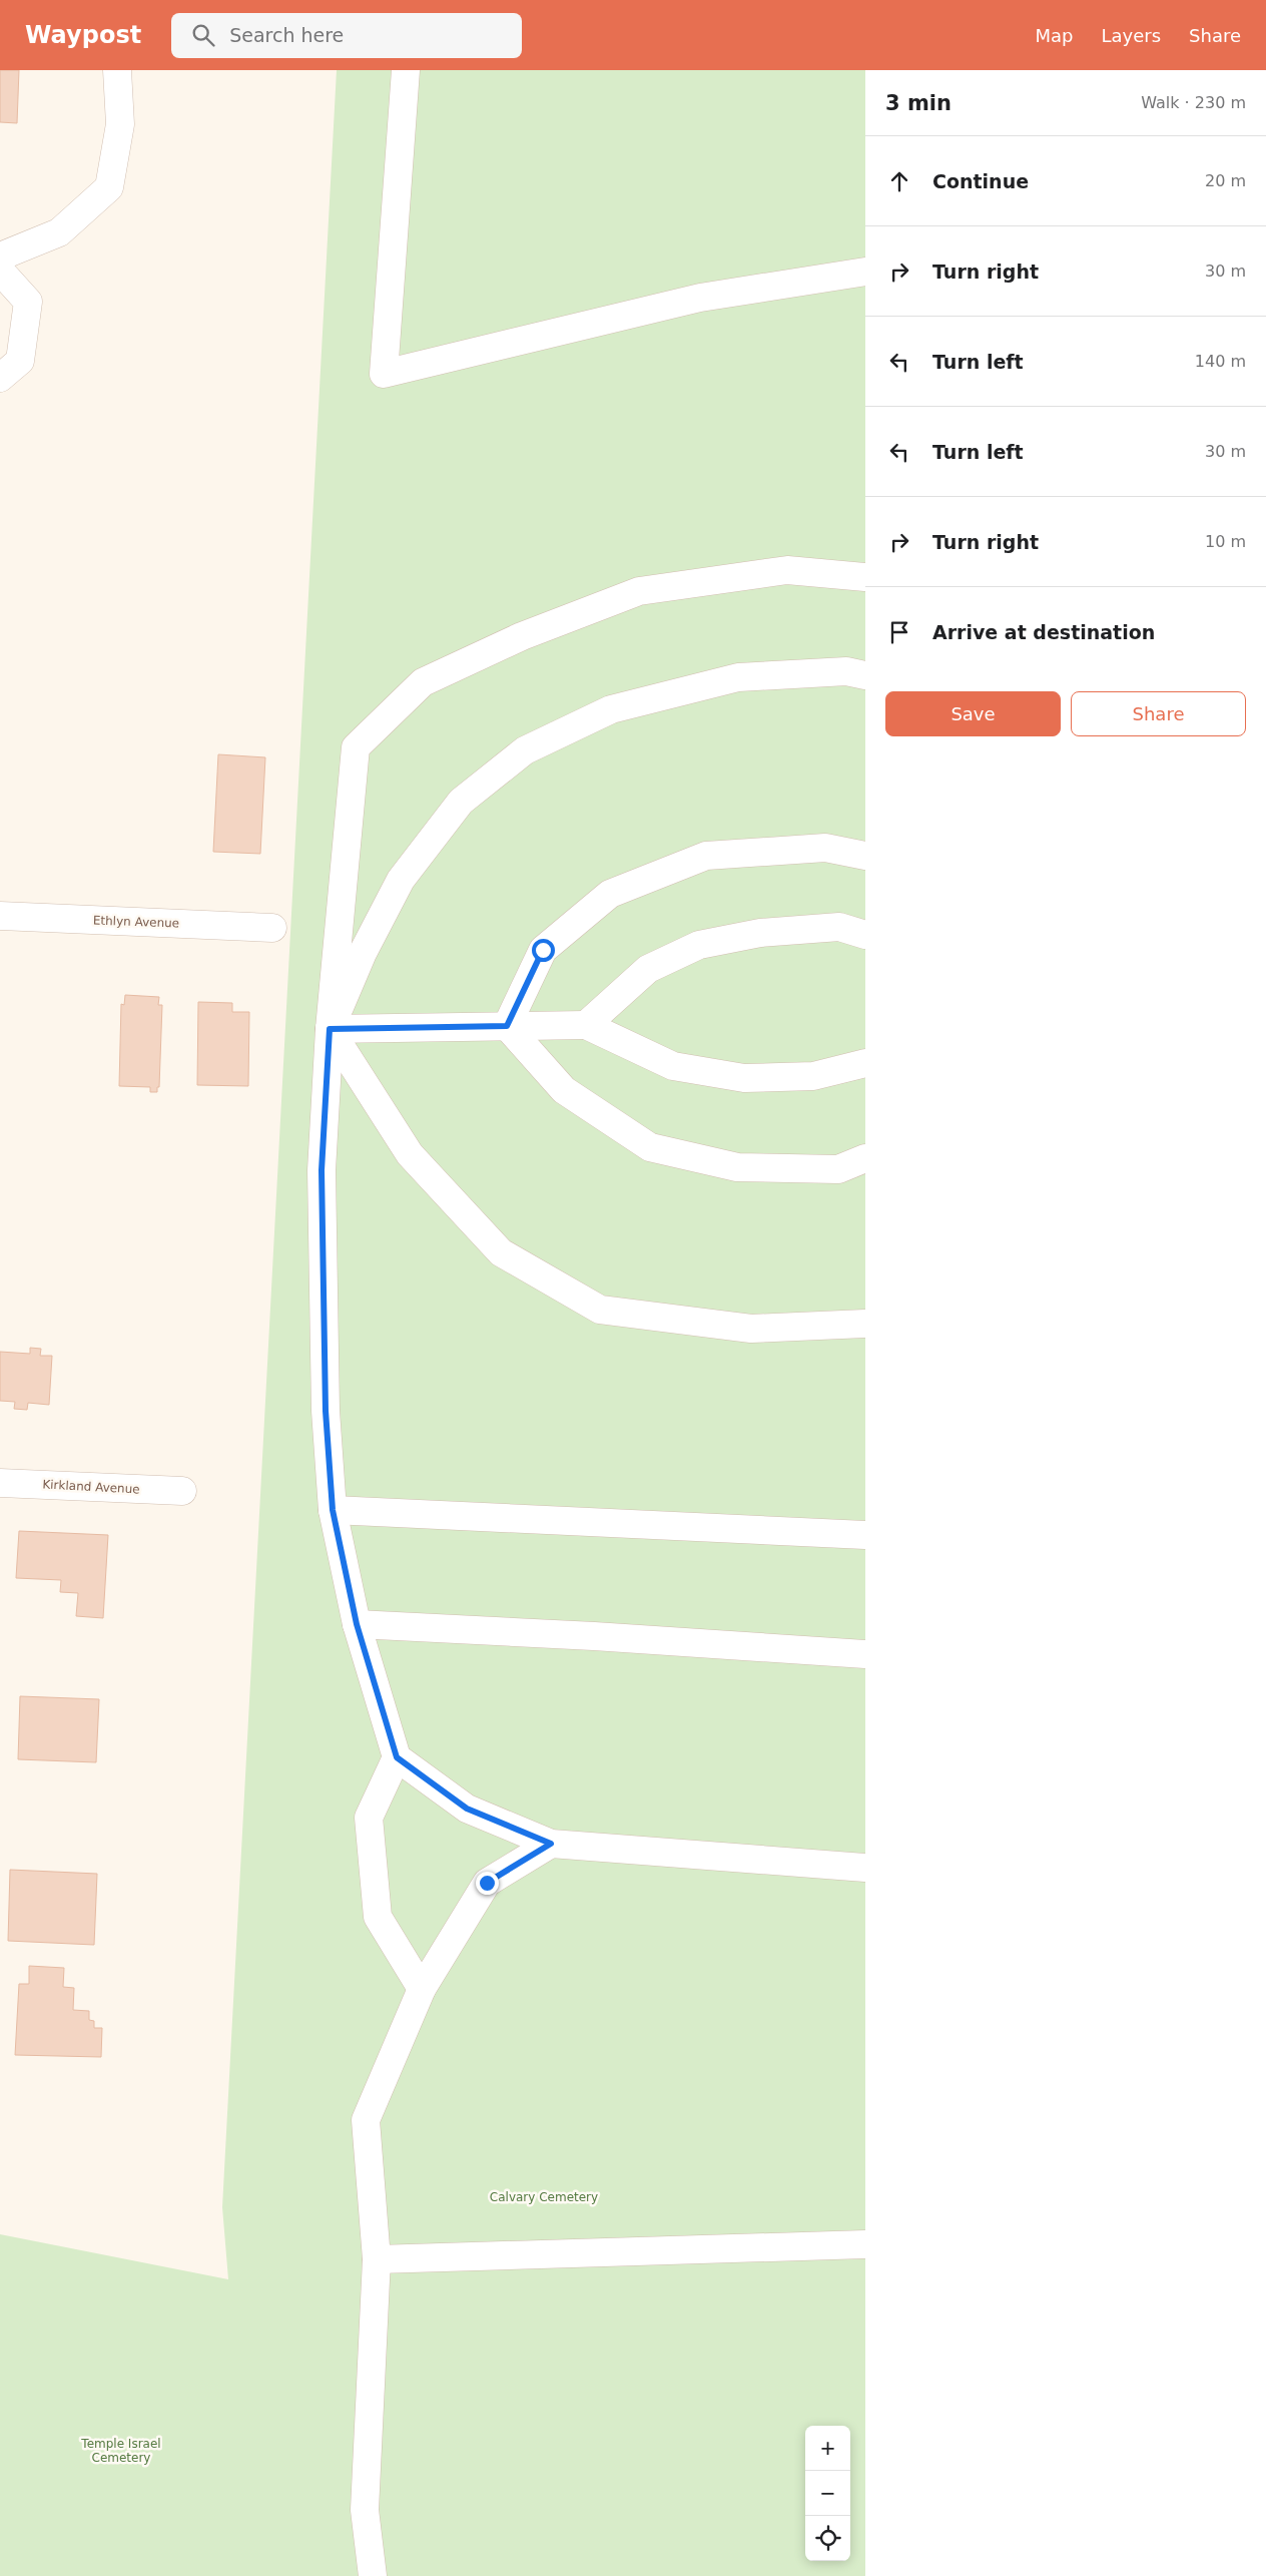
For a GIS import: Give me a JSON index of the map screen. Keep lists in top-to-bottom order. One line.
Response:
{"streets":{"street":["Ethlyn Avenue","Kirkland Avenue"]},"parks":["Calvary Cemetery","Temple Israel Cemetery"],"page":{"header":"Waypost","search":"Search here","nav":["Map","Layers","Share"],"heading":["3 min","Walk · 230 m"],"list":[["Continue","20 m"],["Turn right","30 m"],["Turn left","140 m"],["Turn left","30 m"],["Turn right","10 m"],"Arrive at destination"],"buttons":["Save","Share"],"map_buttons":["+","−"]}}
